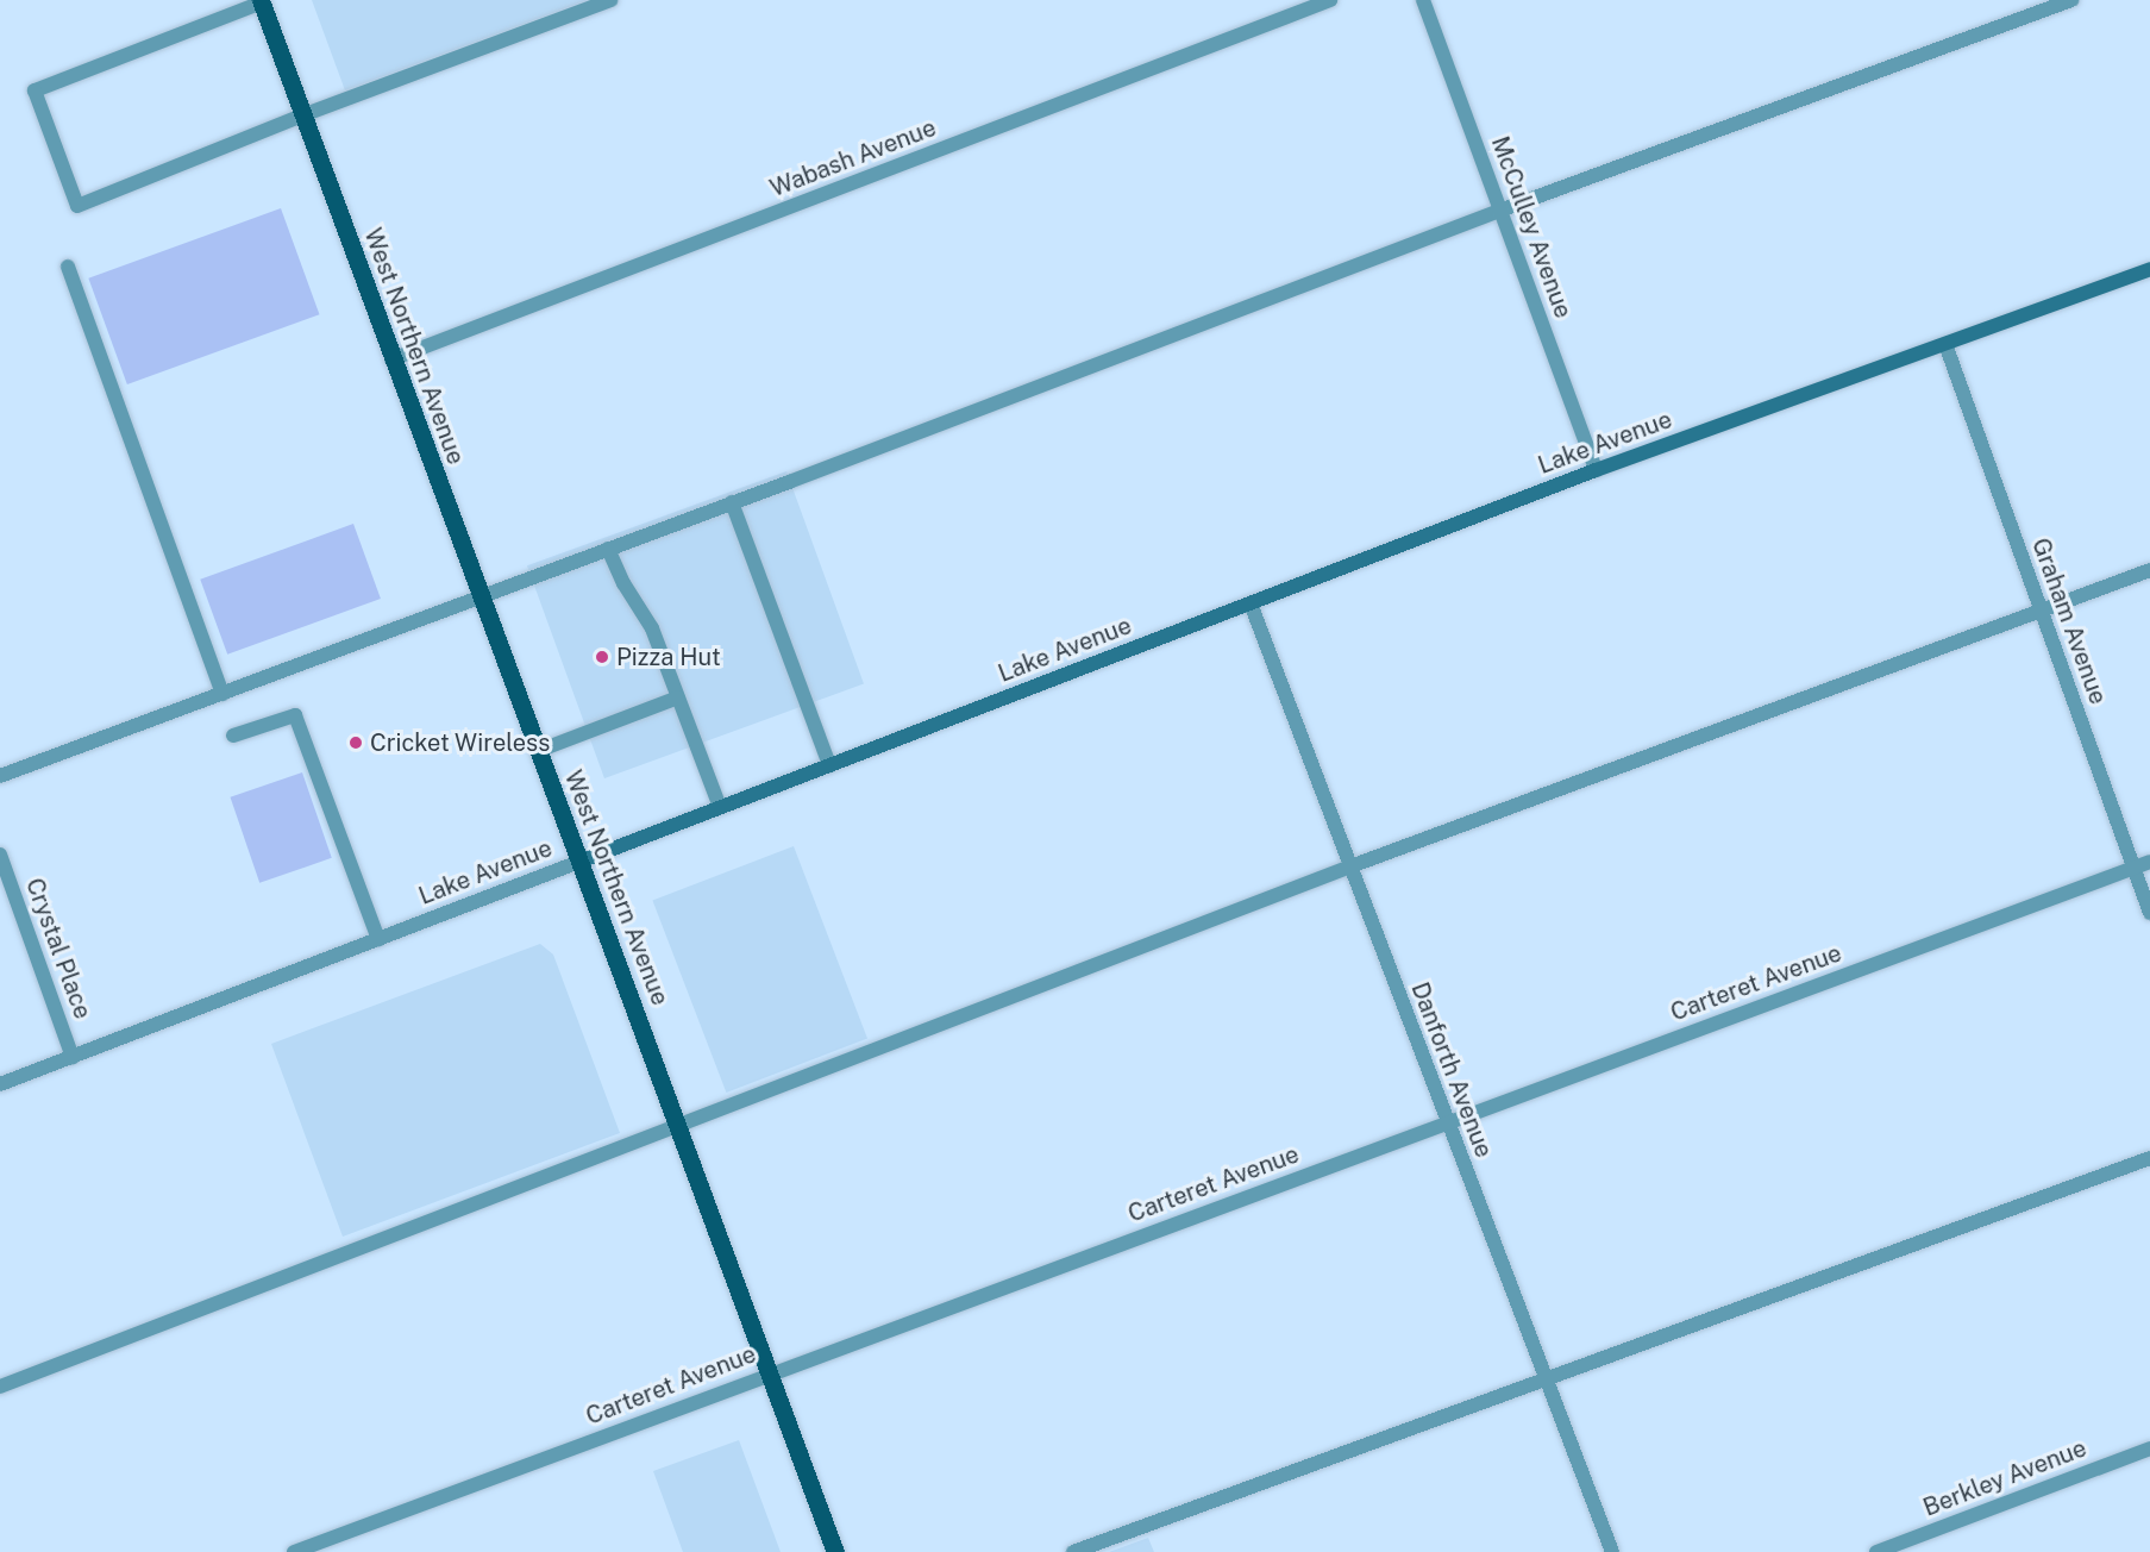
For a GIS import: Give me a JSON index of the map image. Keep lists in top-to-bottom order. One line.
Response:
{"streets":{"main road":["West Northern Avenue","Lake Avenue"],"street":["Wabash Avenue","McCulley Avenue","Graham Avenue","Crystal Place","Carteret Avenue","Danforth Avenue","Berkley Avenue"]},"crossings":[["Wabash Avenue","West Northern Avenue"],["McCulley Avenue","Lake Avenue"],["West Northern Avenue","Lake Avenue"],["West Northern Avenue","Carteret Avenue"],["Lake Avenue","Graham Avenue"],["Lake Avenue","Crystal Place"],["Lake Avenue","Danforth Avenue"],["Graham Avenue","Carteret Avenue"],["Carteret Avenue","Danforth Avenue"]],"places":["Pizza Hut","Cricket Wireless"]}
